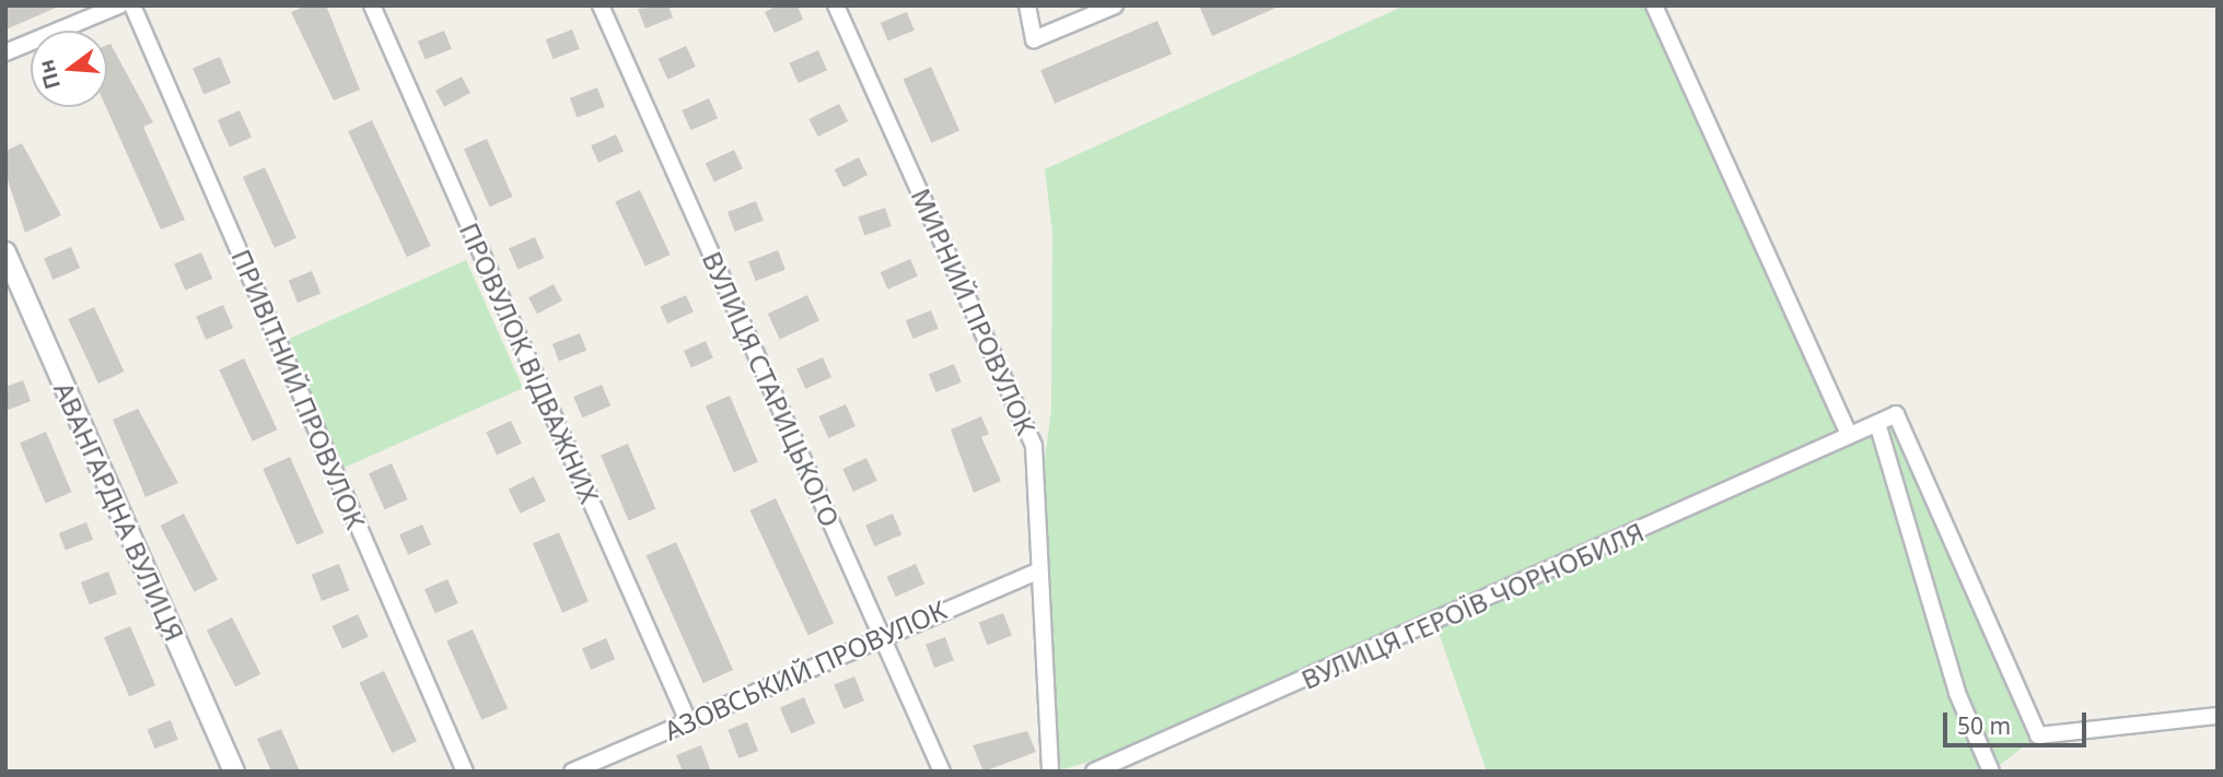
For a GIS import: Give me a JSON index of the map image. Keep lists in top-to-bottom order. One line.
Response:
{"streets":{"street":["МИРНИЙ ПРОВУЛОК","ПРОВУЛОК ВІДВАЖНИХ","ПРИВІТНИЙ ПРОВУЛОК","ВУЛИЦЯ СТАРИЦЬКОГО","АВАНГАРДНА ВУЛИЦЯ","ВУЛИЦЯ ГЕРОЇВ ЧОРНОБИЛЯ","АЗОВСЬКИЙ ПРОВУЛОК"]},"crossings":[["МИРНИЙ ПРОВУЛОК","АЗОВСЬКИЙ ПРОВУЛОК"],["ПРОВУЛОК ВІДВАЖНИХ","АЗОВСЬКИЙ ПРОВУЛОК"],["ВУЛИЦЯ СТАРИЦЬКОГО","АЗОВСЬКИЙ ПРОВУЛОК"]],"scale_bar":"50 m","north":"left"}
